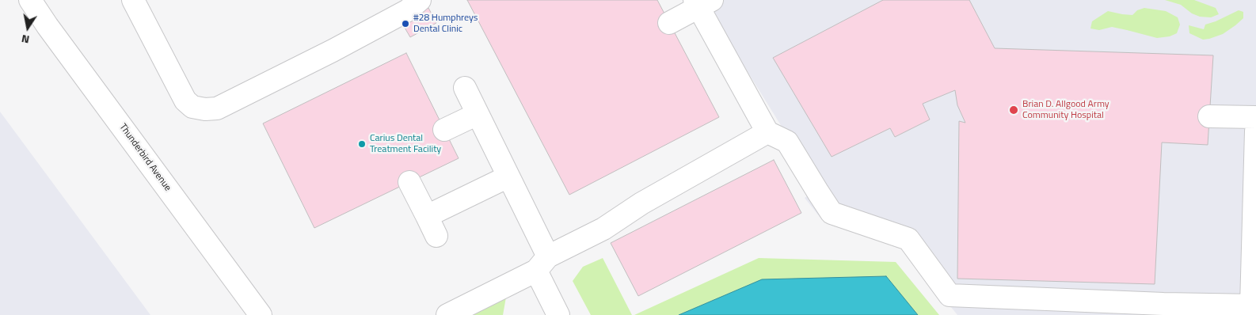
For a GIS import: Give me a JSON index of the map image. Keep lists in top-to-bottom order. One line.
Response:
{"streets":{"main road":["Thunderbird Avenue"]},"places":["#28 Humphreys Dental Clinic","Brian D. Allgood Army Community Hospital","Carius Dental Treatment Facility"],"north":"bottom"}
